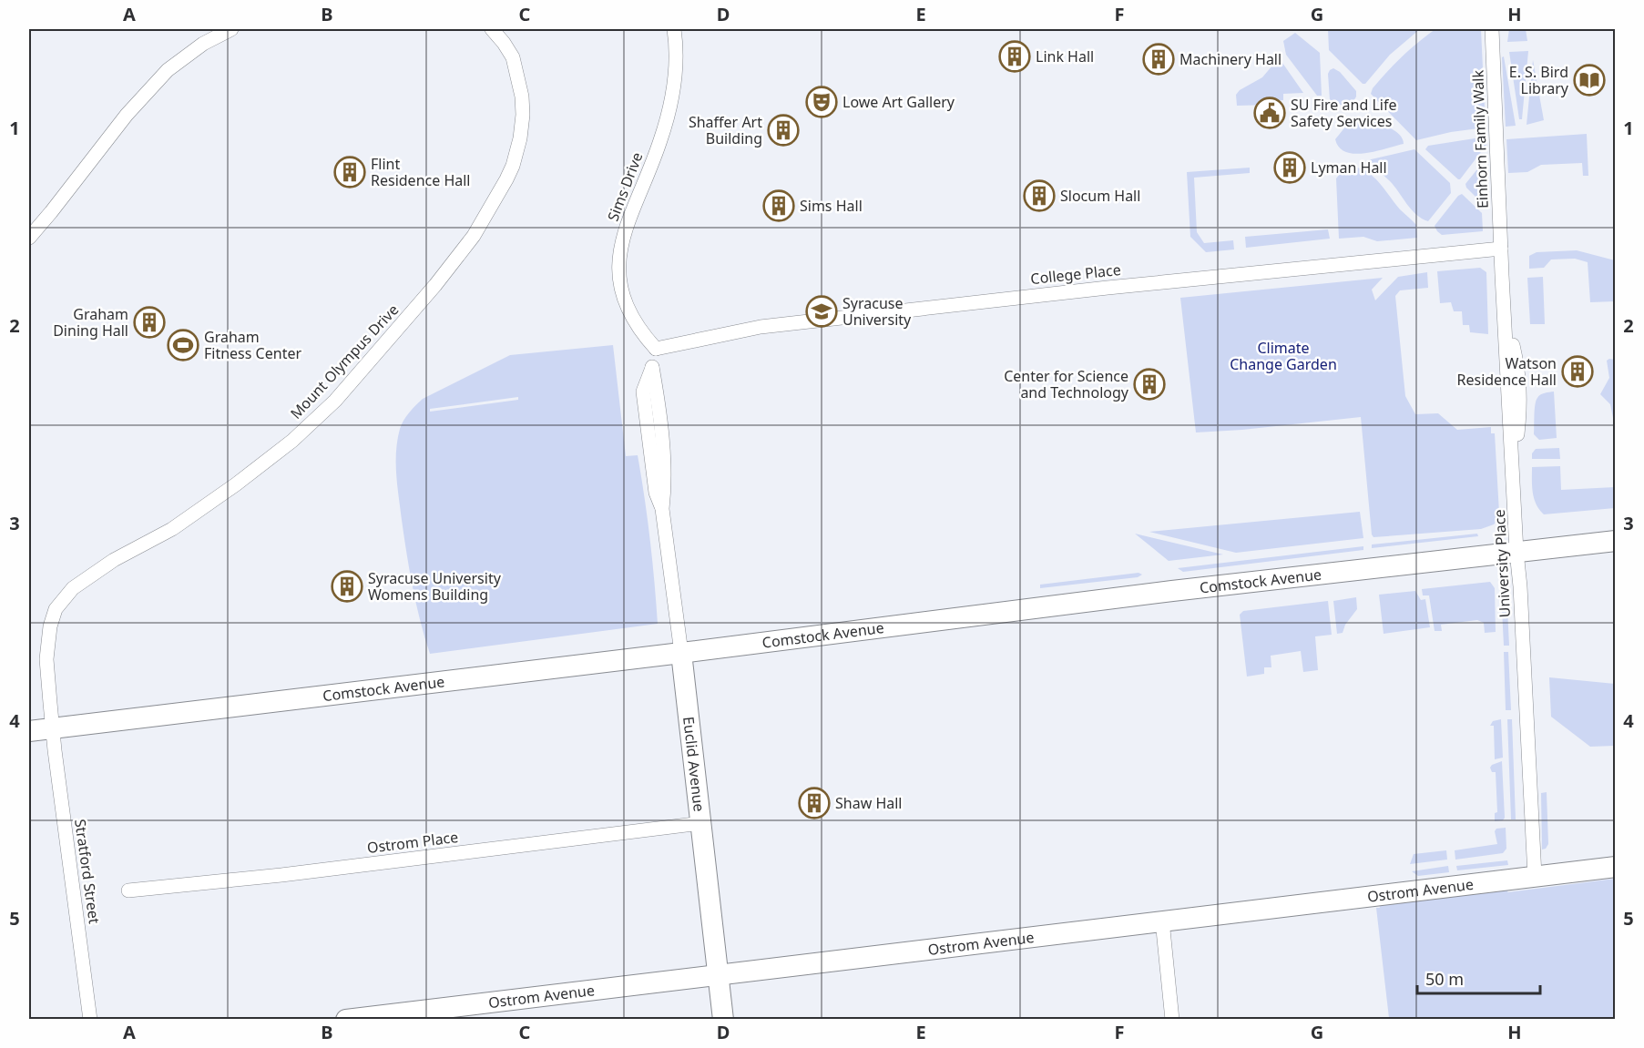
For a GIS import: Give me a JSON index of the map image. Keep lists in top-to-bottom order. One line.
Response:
{"streets":{"street":["Einhorn Family Walk","Sims Drive","College Place","Mount Olympus Drive","University Place","Comstock Avenue","Euclid Avenue","Ostrom Place","Stratford Street","Ostrom Avenue"]},"crossings":[["Einhorn Family Walk","College Place"],["Einhorn Family Walk","University Place"],["Sims Drive","College Place"],["Sims Drive","Euclid Avenue"],["College Place","University Place"],["College Place","Euclid Avenue"],["Mount Olympus Drive","Comstock Avenue"],["Mount Olympus Drive","Stratford Street"],["University Place","Comstock Avenue"],["University Place","Ostrom Avenue"],["Comstock Avenue","Euclid Avenue"],["Comstock Avenue","Stratford Street"],["Euclid Avenue","Ostrom Place"],["Euclid Avenue","Ostrom Avenue"]],"parks":["Climate Change Garden"],"places":{"building":["Link Hall","Machinery Hall","Shaffer Art Building","Lyman Hall","Flint Residence Hall","Slocum Hall","Sims Hall","Graham Dining Hall","Watson Residence Hall","Center for Science and Technology","Syracuse University Womens Building","Shaw Hall"],"library":["E. S. Bird Library"],"theatre":["Lowe Art Gallery"],"public building":["SU Fire and Life Safety Services"],"school or university":["Syracuse University"],"sports":["Graham Fitness Center"]},"scale_bar":"50 m","grid":{"columns":["A","B","C","D","E","F","G","H"],"rows":["1","2","3","4","5"]}}
